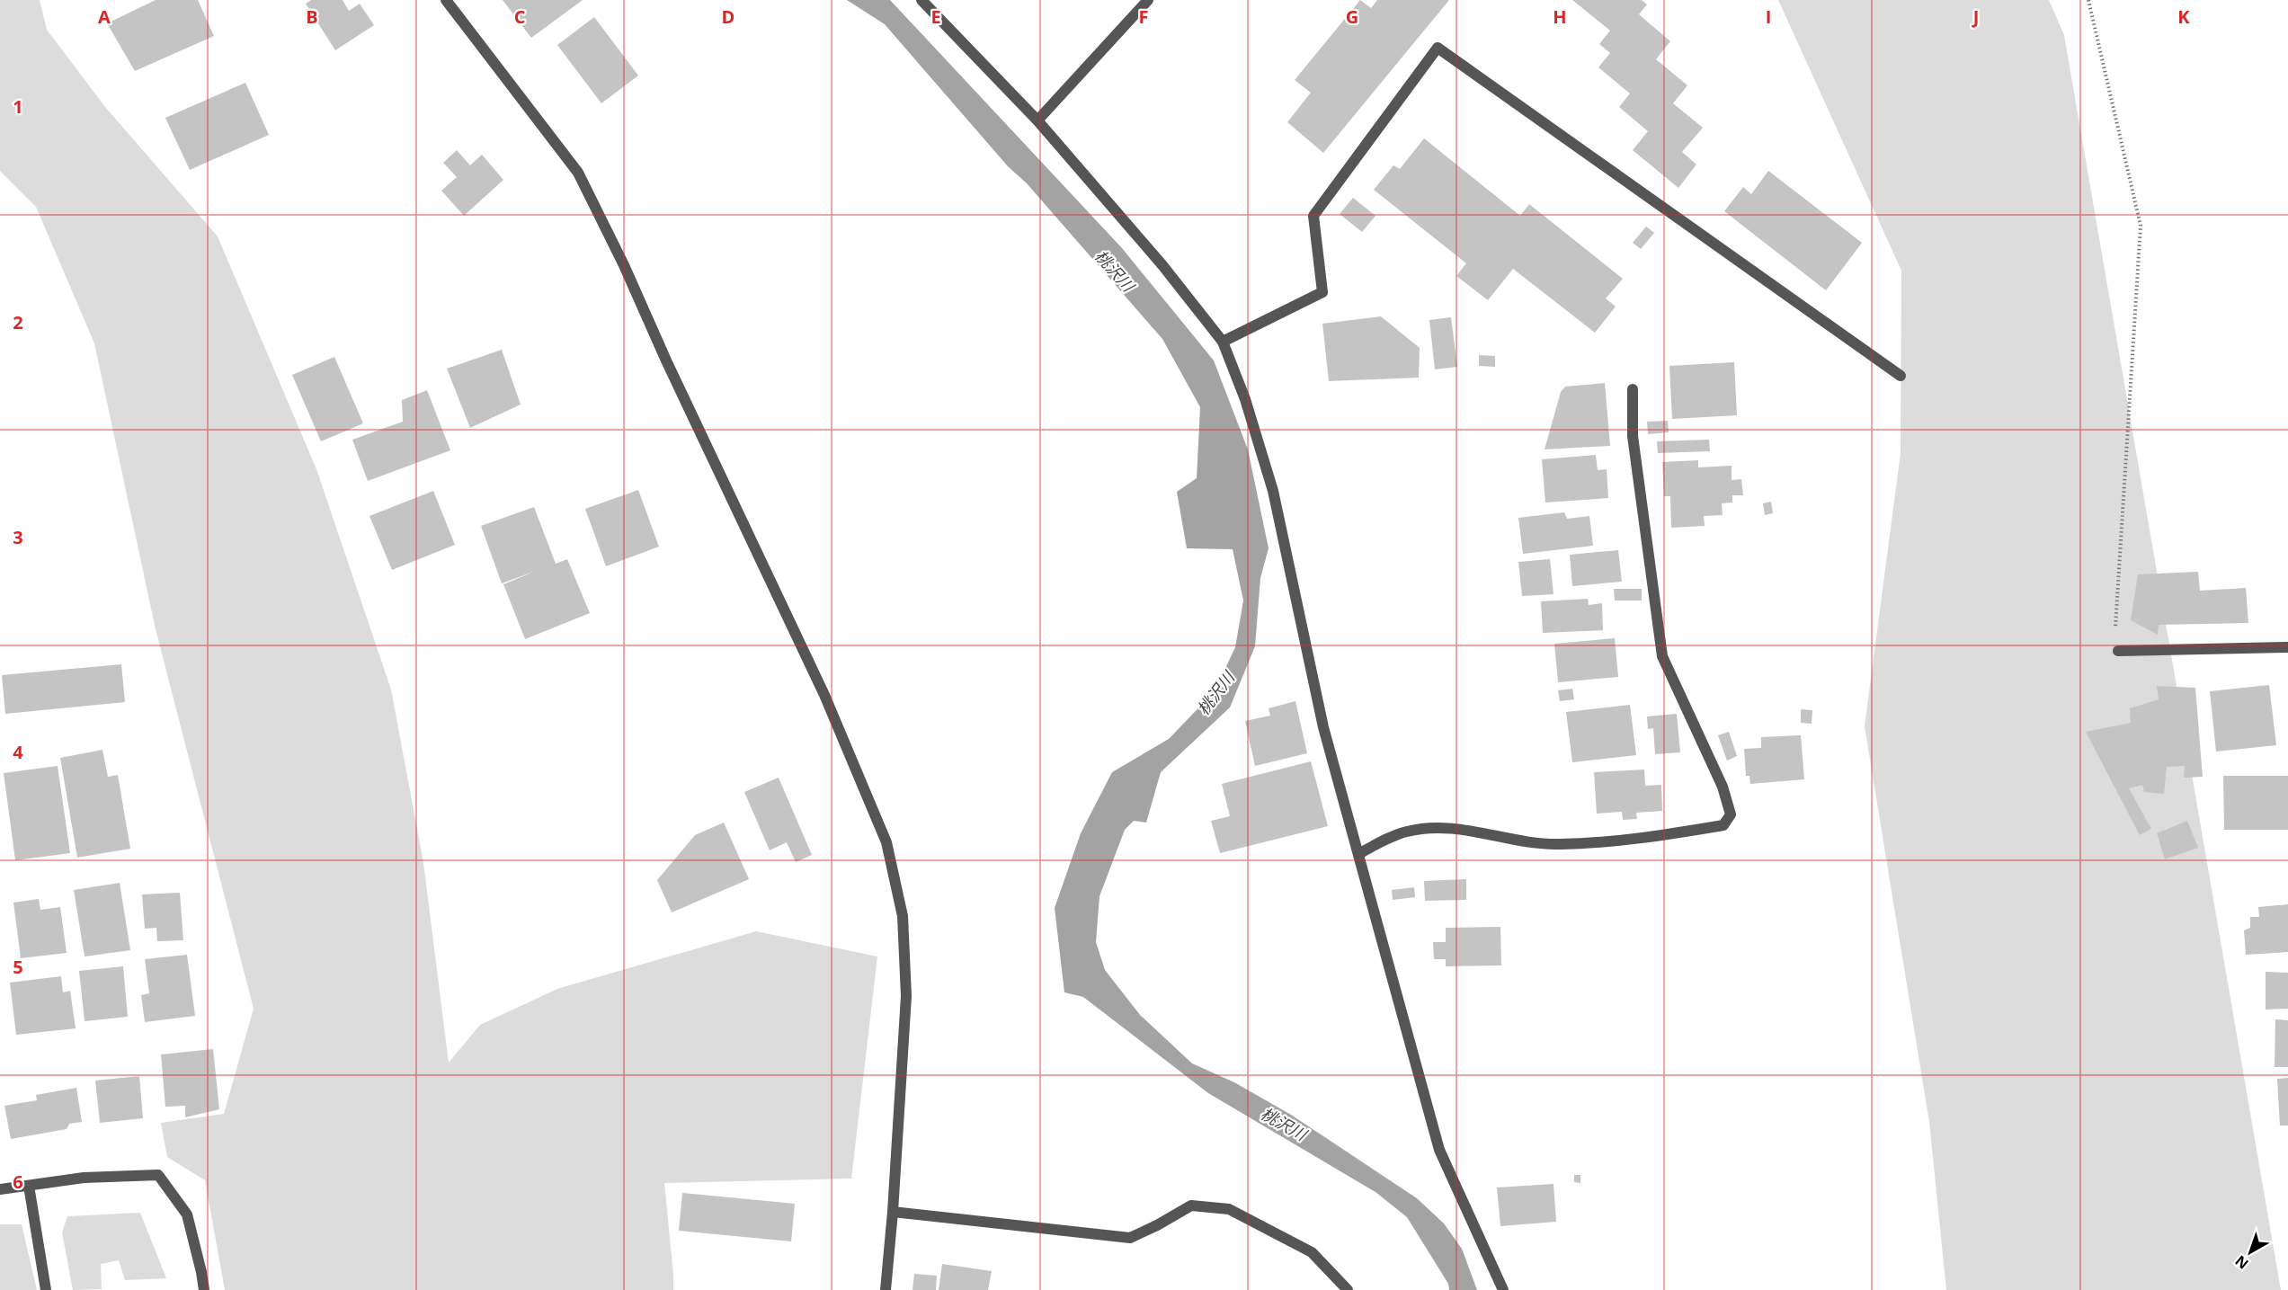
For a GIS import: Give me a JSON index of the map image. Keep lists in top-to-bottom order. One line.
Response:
{"water":["桃沢川"],"north":"bottom left","grid":{"columns":["A","B","C","D","E","F","G","H","I","J","K"],"rows":["1","2","3","4","5","6"]}}
